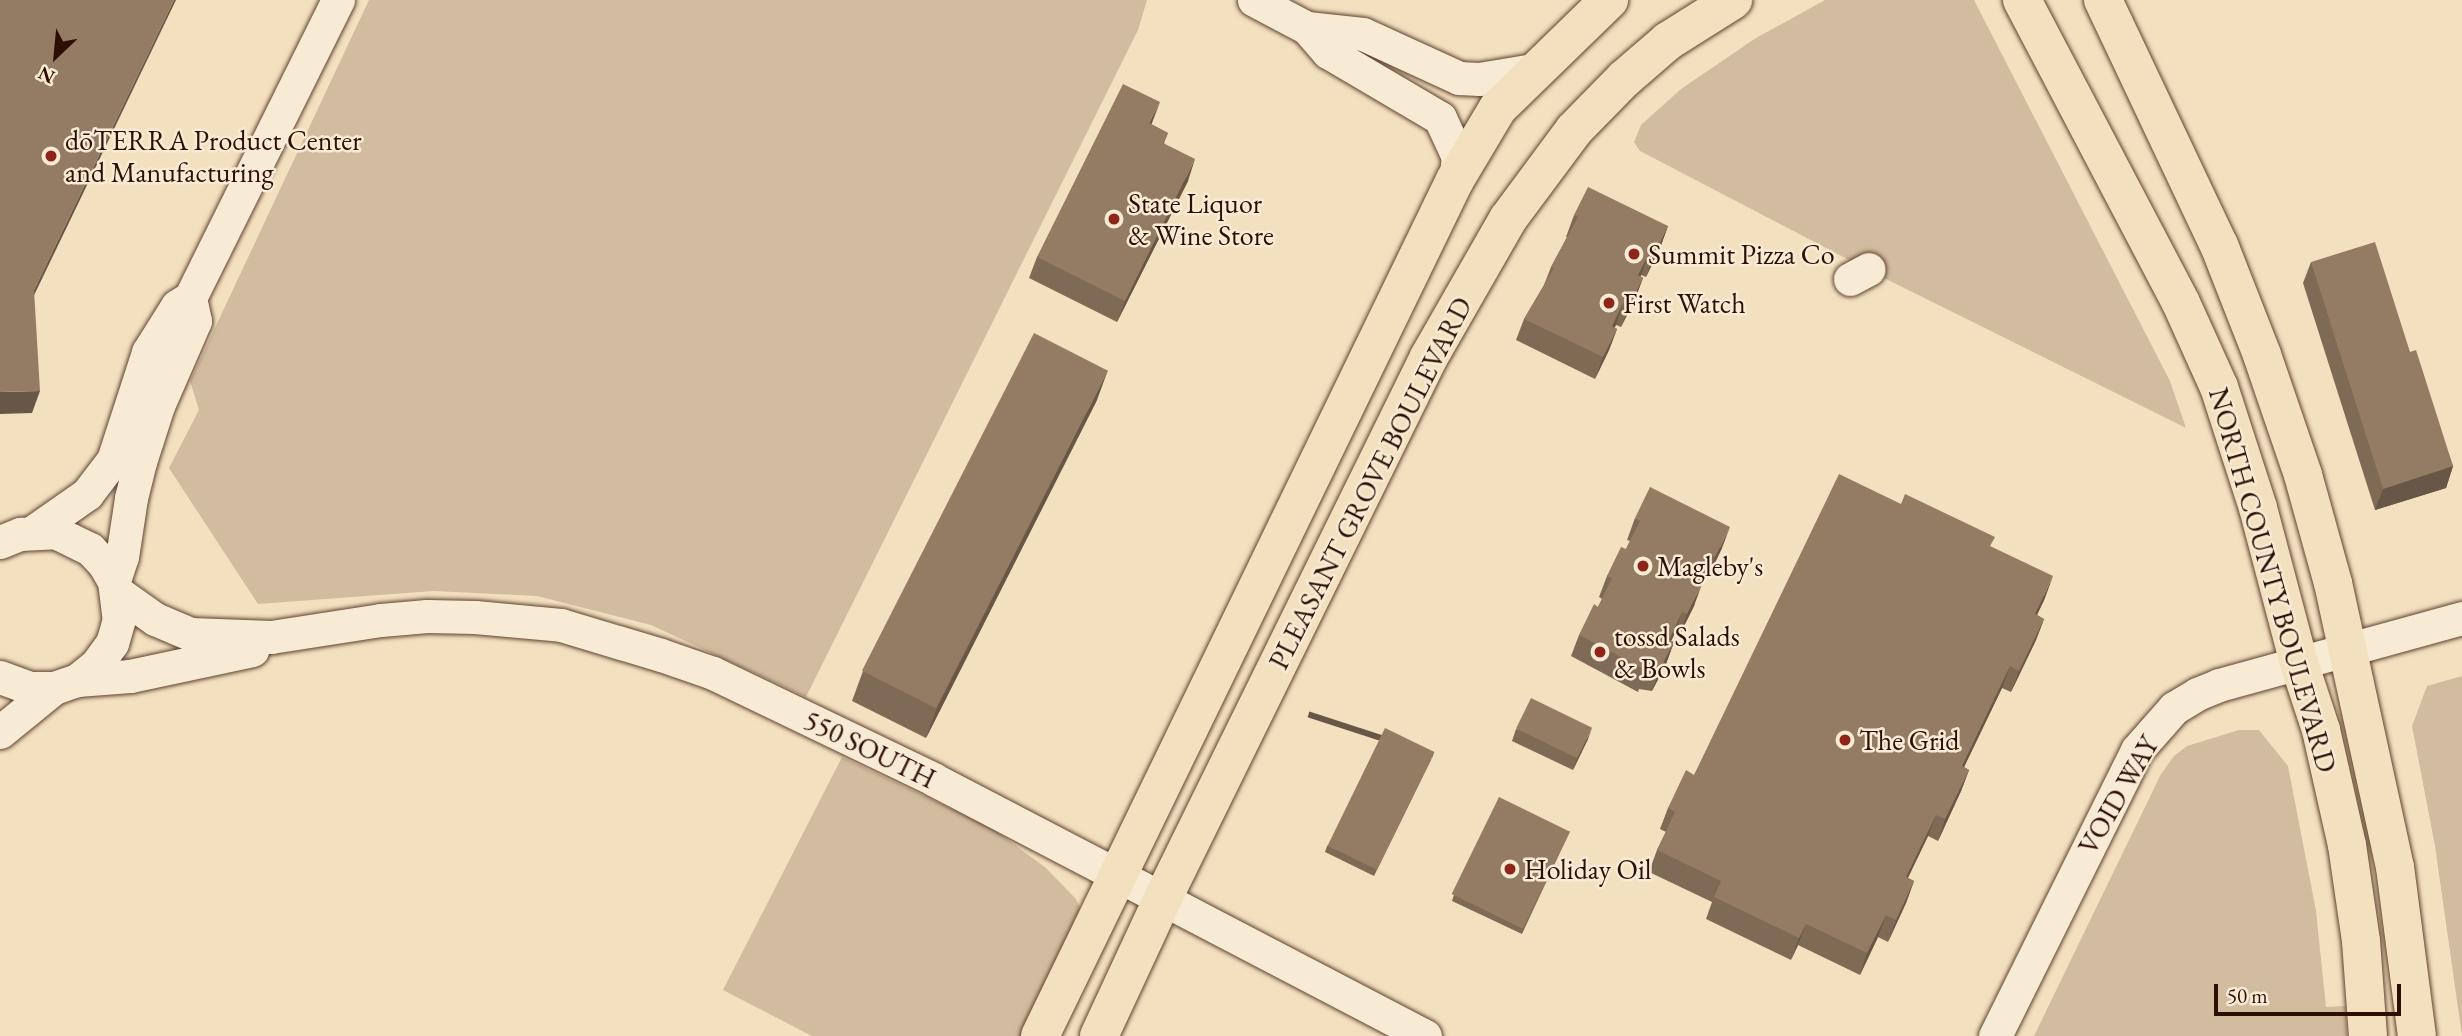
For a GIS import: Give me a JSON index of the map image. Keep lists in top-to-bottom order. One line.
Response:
{"streets":{"main road":["PLEASANT GROVE BOULEVARD","NORTH COUNTY BOULEVARD"],"street":["550 SOUTH","VOID WAY"]},"crossings":[["PLEASANT GROVE BOULEVARD","550 SOUTH"],["NORTH COUNTY BOULEVARD","VOID WAY"]],"places":["dōTERRA Product Center and Manufacturing","State Liquor & Wine Store","Summit Pizza Co","First Watch","Magleby's","tossd Salads & Bowls","The Grid","Holiday Oil"],"scale_bar":"50 m","north":"bottom left"}
